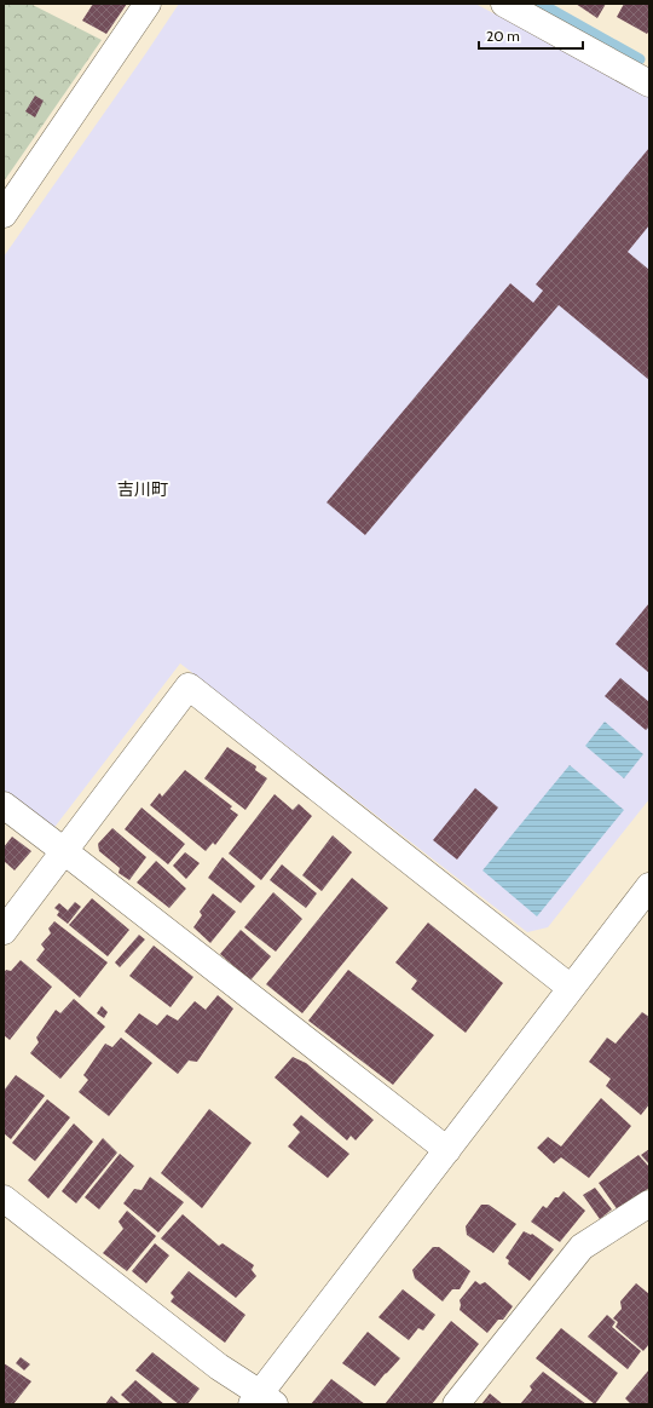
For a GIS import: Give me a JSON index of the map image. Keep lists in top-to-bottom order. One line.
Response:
{"districts":["吉川町"],"scale_bar":"20 m"}
